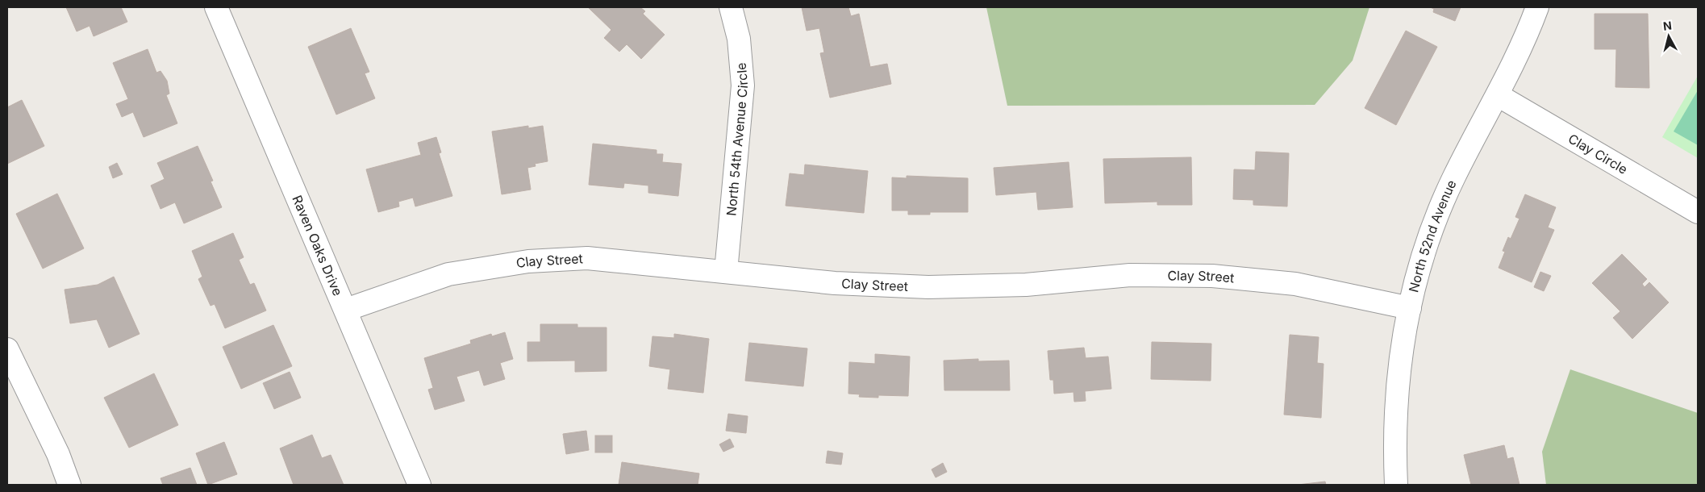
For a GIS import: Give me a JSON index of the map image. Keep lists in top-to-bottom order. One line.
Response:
{"streets":{"street":["North 54th Avenue Circle","Clay Circle","North 52nd Avenue","Raven Oaks Drive","Clay Street"]},"crossings":[["North 54th Avenue Circle","Clay Street"],["Clay Circle","North 52nd Avenue"],["North 52nd Avenue","Clay Street"],["Raven Oaks Drive","Clay Street"]],"north":"top"}
